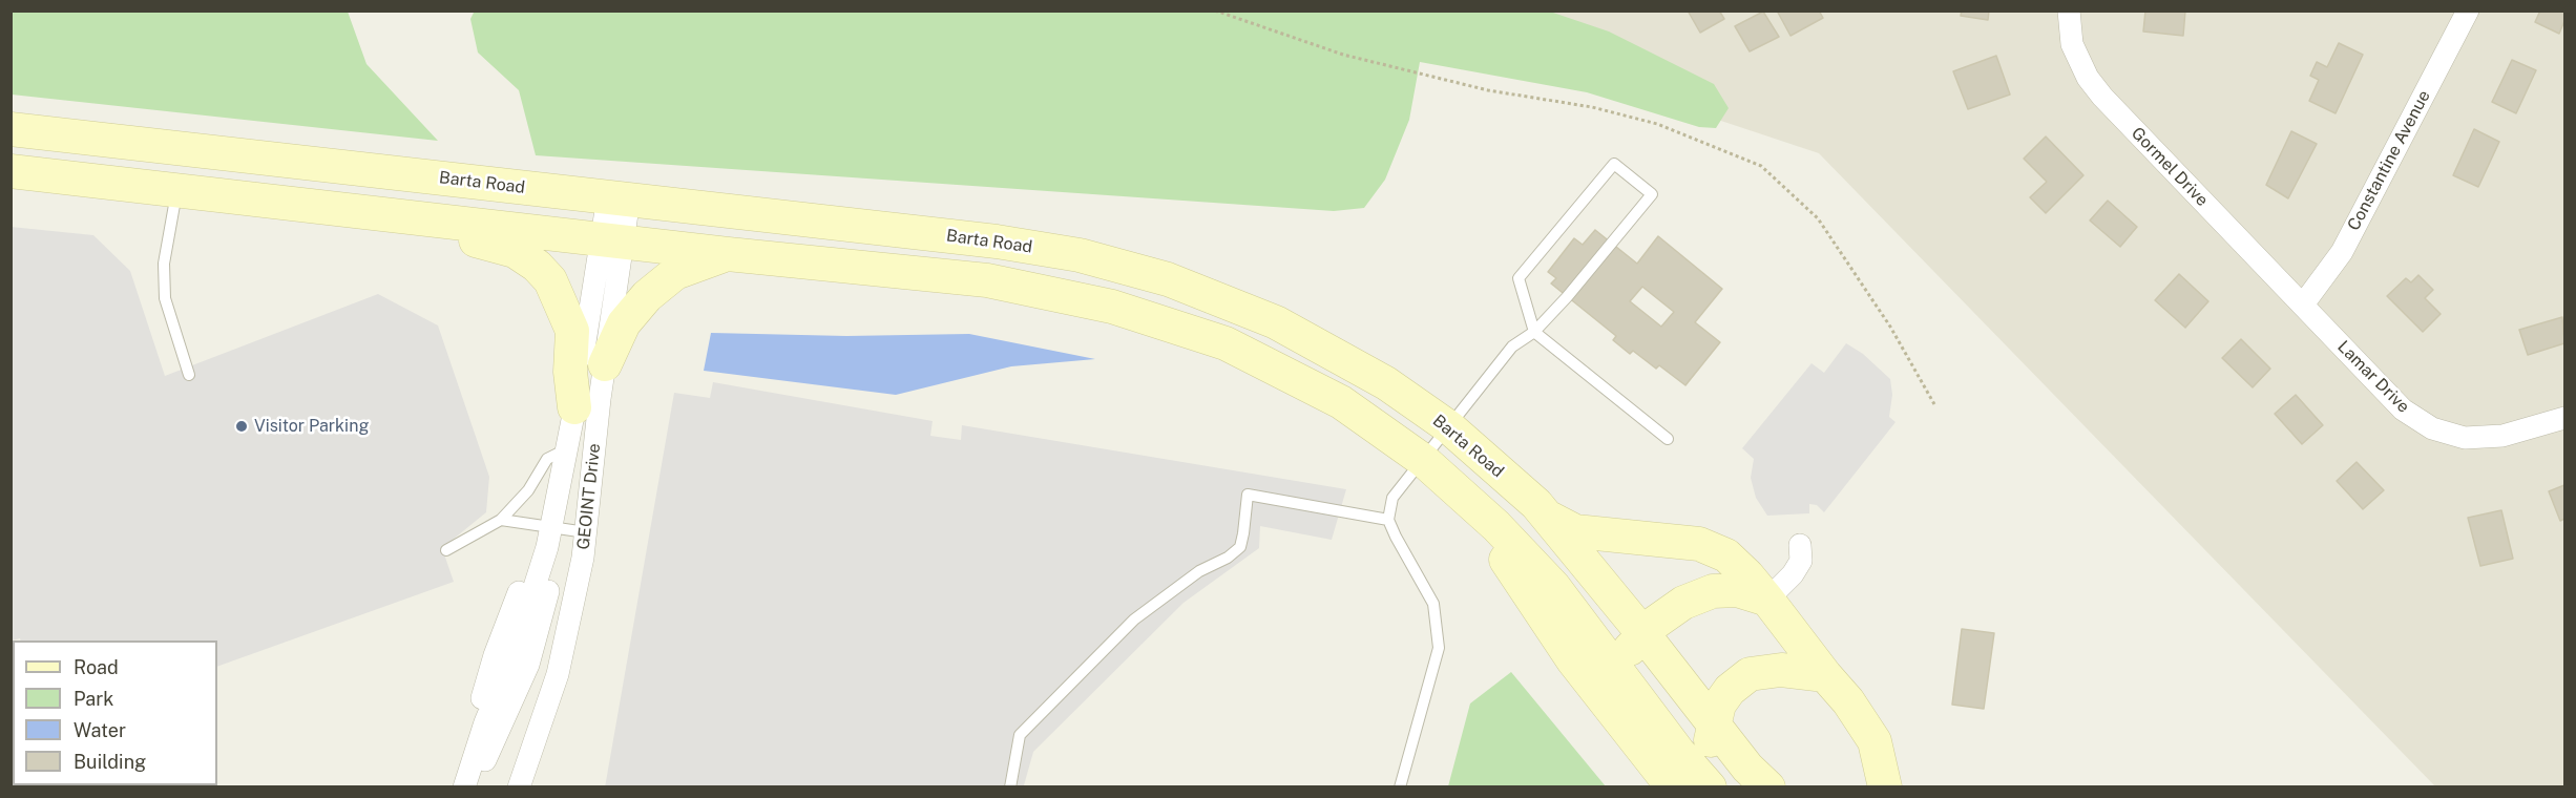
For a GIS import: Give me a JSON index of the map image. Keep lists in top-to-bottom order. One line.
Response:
{"streets":{"street":["Constantine Avenue","Gormel Drive","Barta Road","Lamar Drive","GEOINT Drive"]},"crossings":[["Constantine Avenue","Gormel Drive"],["Constantine Avenue","Lamar Drive"],["Gormel Drive","Lamar Drive"],["Barta Road","GEOINT Drive"]],"places":["Visitor Parking"],"legend":["Road","Park","Water","Building"]}
